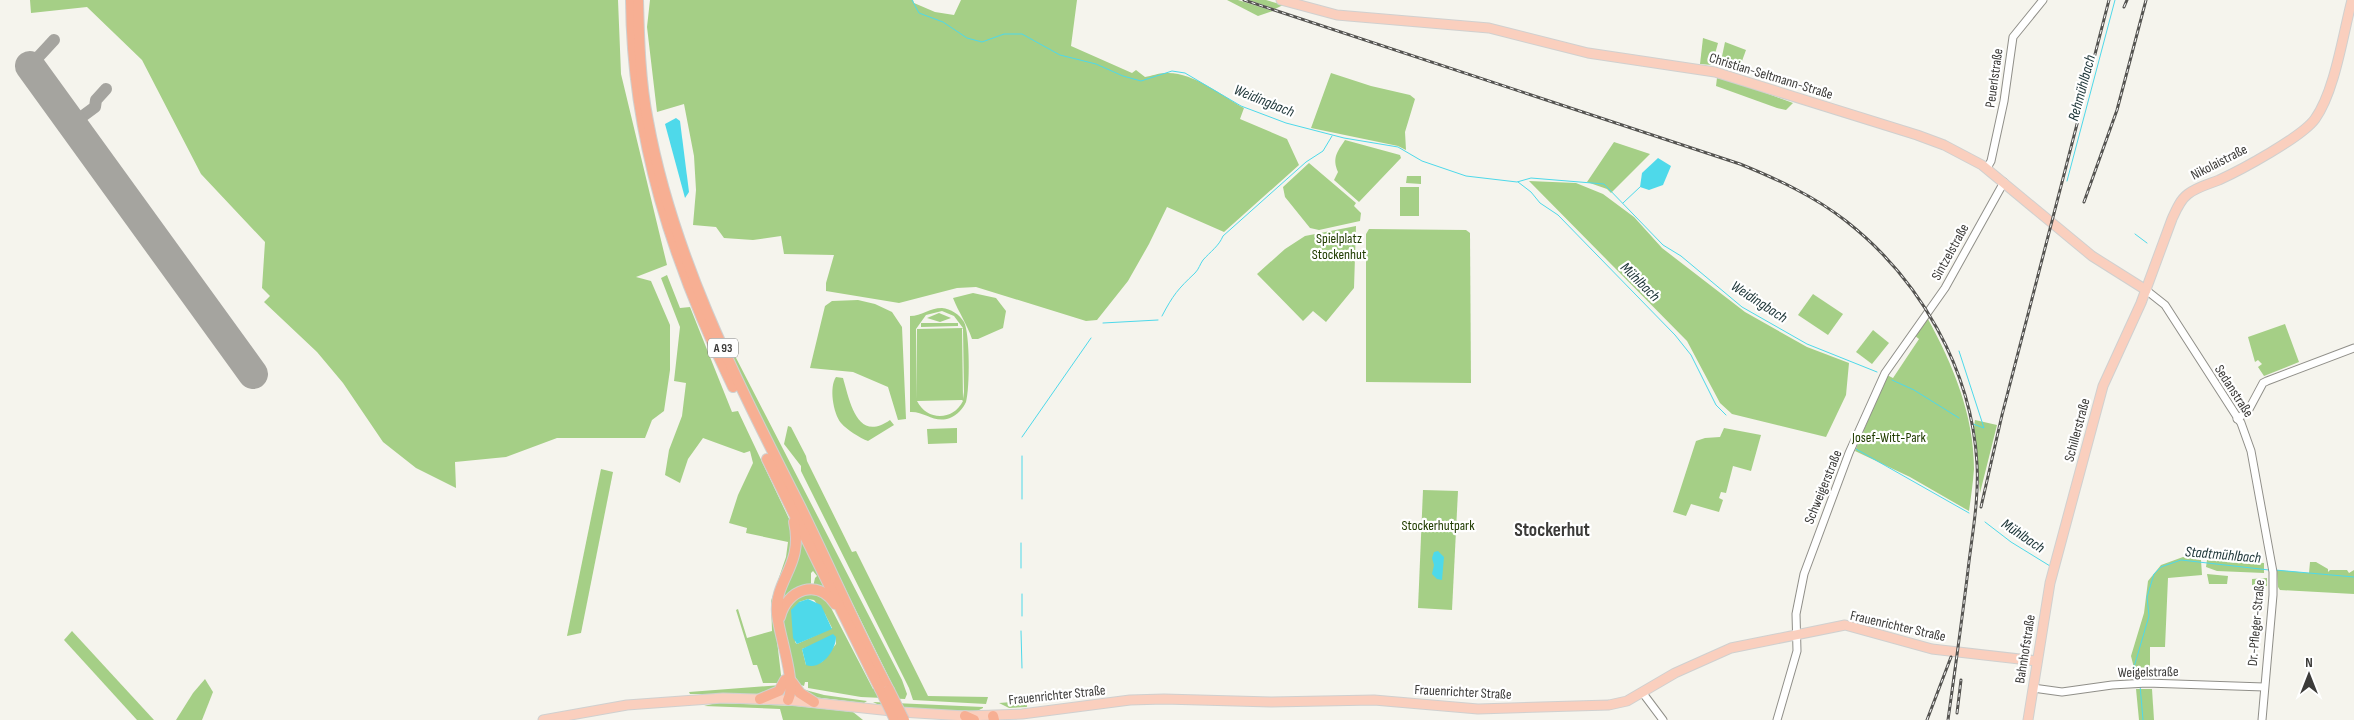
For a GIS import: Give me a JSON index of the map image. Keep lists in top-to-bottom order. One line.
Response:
{"streets":{"highway":["A 93"],"main road":["Christian-Seltmann-Straße","Nikolaistraße","Schillerstraße","Frauenrichter Straße","Bahnhofstraße"],"street":["Peuerlstraße","Sintzelstraße","Sedanstraße","Schweigerstraße","Dr.-Pfleger-Straße","Weigelstraße"]},"crossings":[["Christian-Seltmann-Straße","Peuerlstraße"],["Christian-Seltmann-Straße","Nikolaistraße"],["Christian-Seltmann-Straße","Sintzelstraße"],["Christian-Seltmann-Straße","Sedanstraße"],["Christian-Seltmann-Straße","Schillerstraße"],["Nikolaistraße","Sedanstraße"],["Nikolaistraße","Schillerstraße"],["Sintzelstraße","Schweigerstraße"],["Sedanstraße","Schillerstraße"],["Sedanstraße","Dr.-Pfleger-Straße"],["Schillerstraße","Bahnhofstraße"],["Schweigerstraße","Frauenrichter Straße"],["Dr.-Pfleger-Straße","Weigelstraße"],["Frauenrichter Straße","Bahnhofstraße"],["Bahnhofstraße","Weigelstraße"]],"districts":["Stockerhut"],"water":["Rehmühlbach","Weidingbach","Mühlbach","Stadtmühlbach"],"parks":["Spielplatz Stockenhut","Josef-Witt-Park","Stockerhutpark"],"north":"top"}
